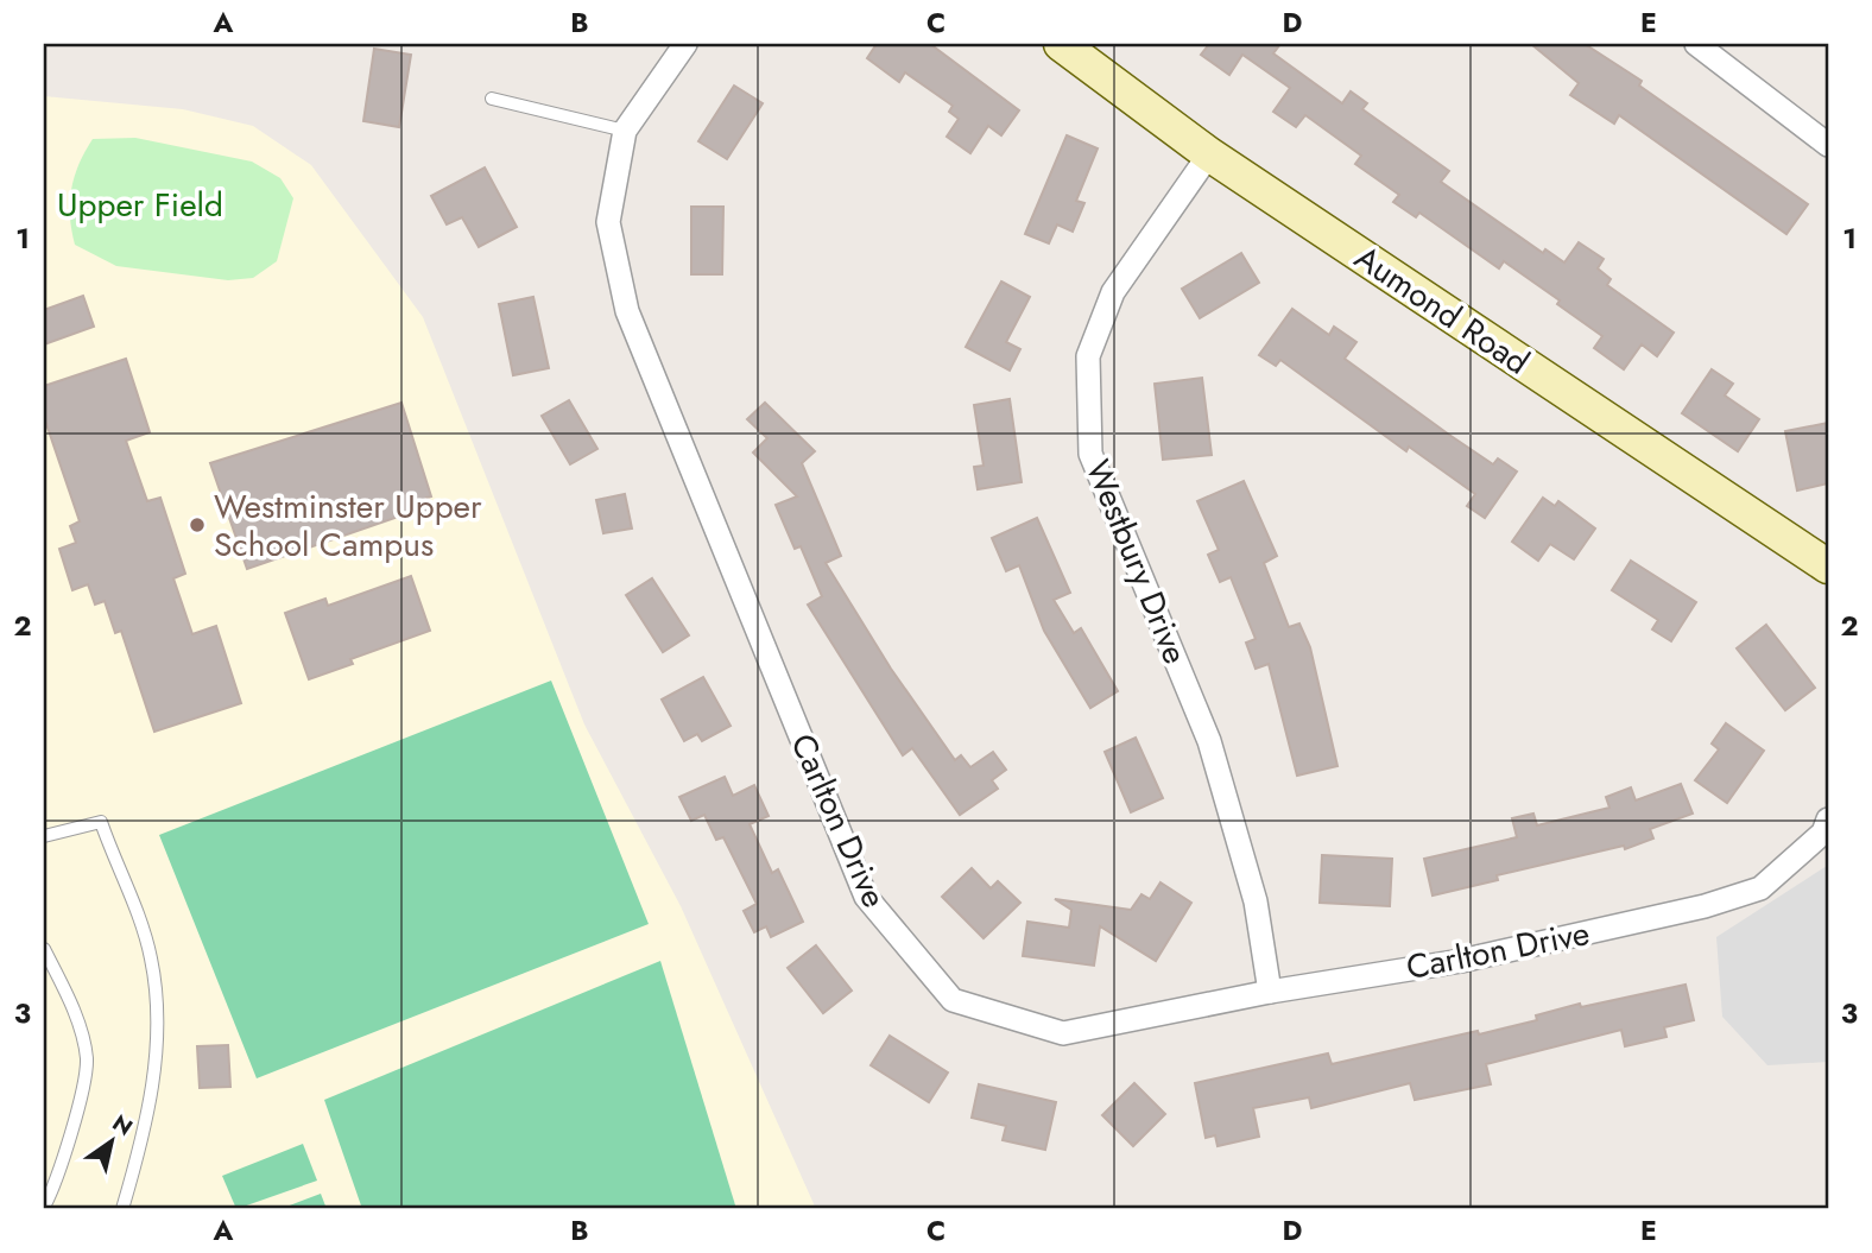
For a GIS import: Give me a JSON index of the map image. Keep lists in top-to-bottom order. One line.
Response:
{"streets":{"street":["Aumond Road","Westbury Drive","Carlton Drive"]},"crossings":[["Aumond Road","Westbury Drive"],["Westbury Drive","Carlton Drive"]],"parks":["Upper Field"],"places":["Westminster Upper School Campus"],"north":"top right","grid":{"columns":["A","B","C","D","E"],"rows":["1","2","3"]}}
